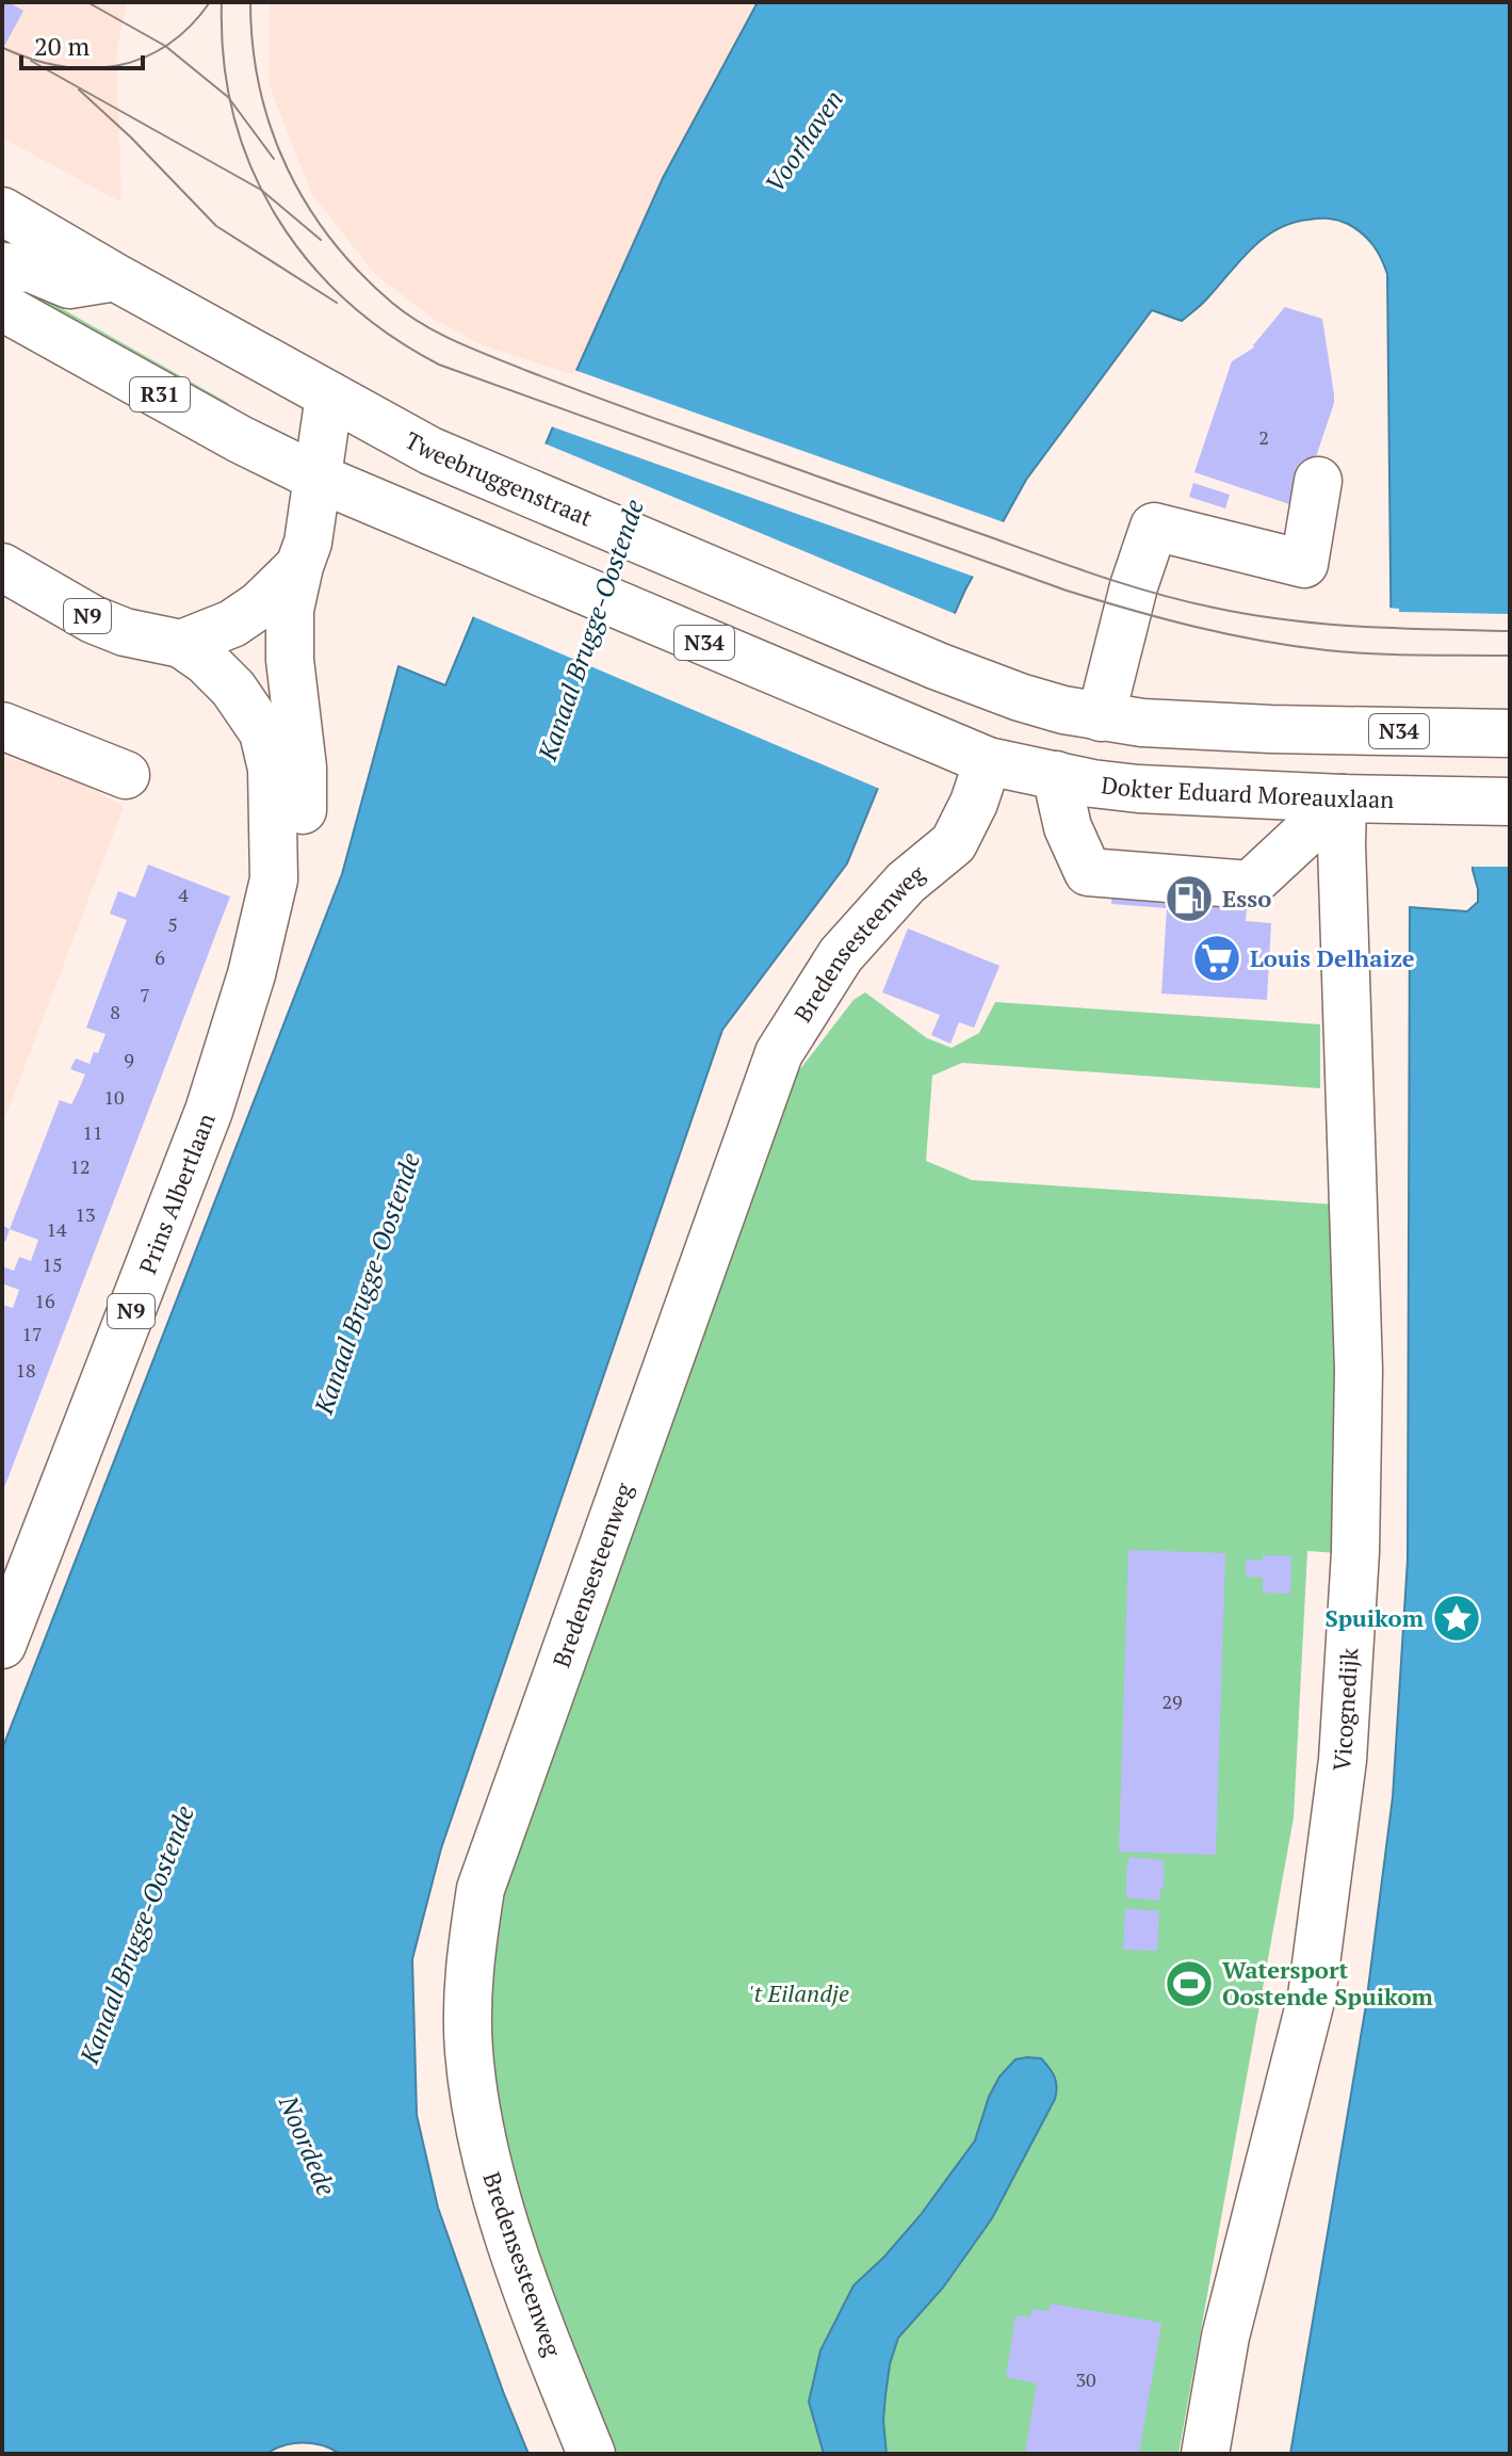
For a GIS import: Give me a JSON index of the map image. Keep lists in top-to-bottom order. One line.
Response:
{"streets":{"main road":["R31","Tweebruggenstraat","N9","N34","Dokter Eduard Moreauxlaan","Bredensesteenweg","Prins Albertlaan","Vicognedijk"]},"crossings":[["R31","N34"],["R31","Prins Albertlaan"],["Tweebruggenstraat","N34"],["Tweebruggenstraat","Prins Albertlaan"],["N9","Prins Albertlaan"],["N34","Dokter Eduard Moreauxlaan"],["N34","Bredensesteenweg"],["N34","Prins Albertlaan"],["Dokter Eduard Moreauxlaan","Bredensesteenweg"],["Dokter Eduard Moreauxlaan","Vicognedijk"]],"water":["Voorhaven","Kanaal Brugge-Oostende","Noordede"],"parks":["'t Eilandje"],"places":{"fuel station":["Esso"],"supermarket":["Louis Delhaize"],"place":["Spuikom"],"sports":["Watersport Oostende Spuikom"]},"house_numbers":["2","4","5","6","7","8","9","10","11","12","13","14","15","16","17","18","29","30"],"scale_bar":"20 m"}
